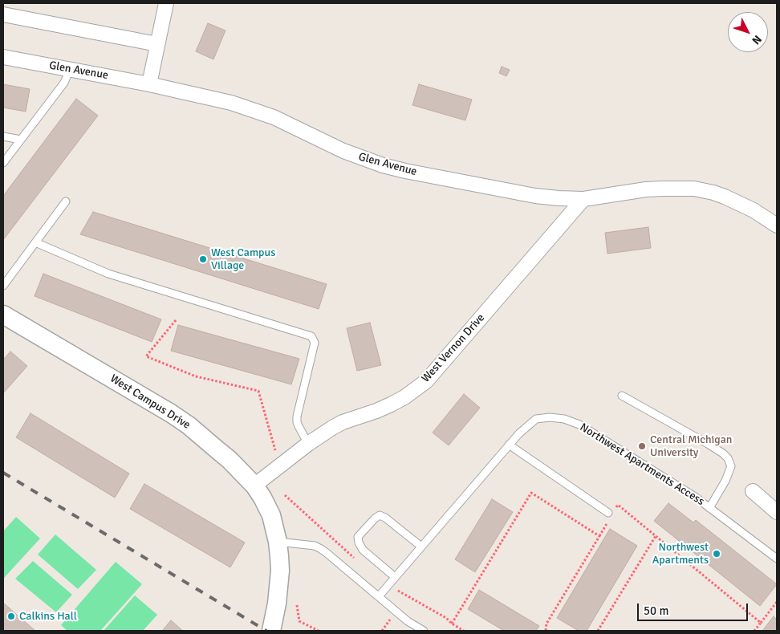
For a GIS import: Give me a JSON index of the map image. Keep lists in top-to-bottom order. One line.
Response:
{"streets":{"street":["Glen Avenue","West Vernon Drive","West Campus Drive"],"lane":["Northwest Apartments Access"]},"crossings":[["Glen Avenue","West Vernon Drive"],["West Vernon Drive","West Campus Drive"]],"places":["West Campus Village","Central Michigan University","Northwest Apartments","Calkins Hall"],"scale_bar":"50 m","north":"bottom right"}
